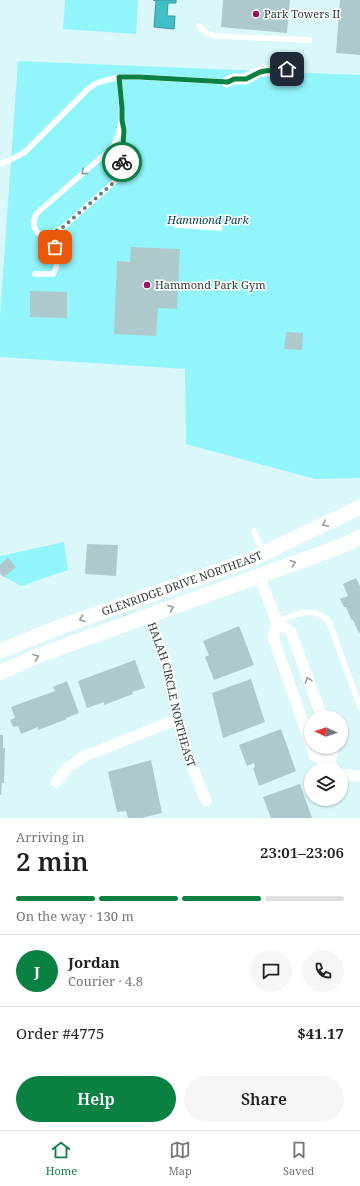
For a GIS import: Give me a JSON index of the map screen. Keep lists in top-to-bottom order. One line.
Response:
{"streets":{"main road":["GLENRIDGE DRIVE NORTHEAST"],"street":["HALAH CIRCLE NORTHEAST"]},"crossings":[["GLENRIDGE DRIVE NORTHEAST","HALAH CIRCLE NORTHEAST"]],"parks":["Hammond Park"],"places":["Park Towers II","Hammond Park Gym"],"north":"left","page":{"heading":["2 min","Arriving in","23:01–23:06"],"panel":["Jordan","Courier · 4.8","Order #4775","$41.17"],"bar":"On the way · 130 m","round":"J","buttons":["Help","Share"],"tabs":["Home","Map","Saved"]}}
